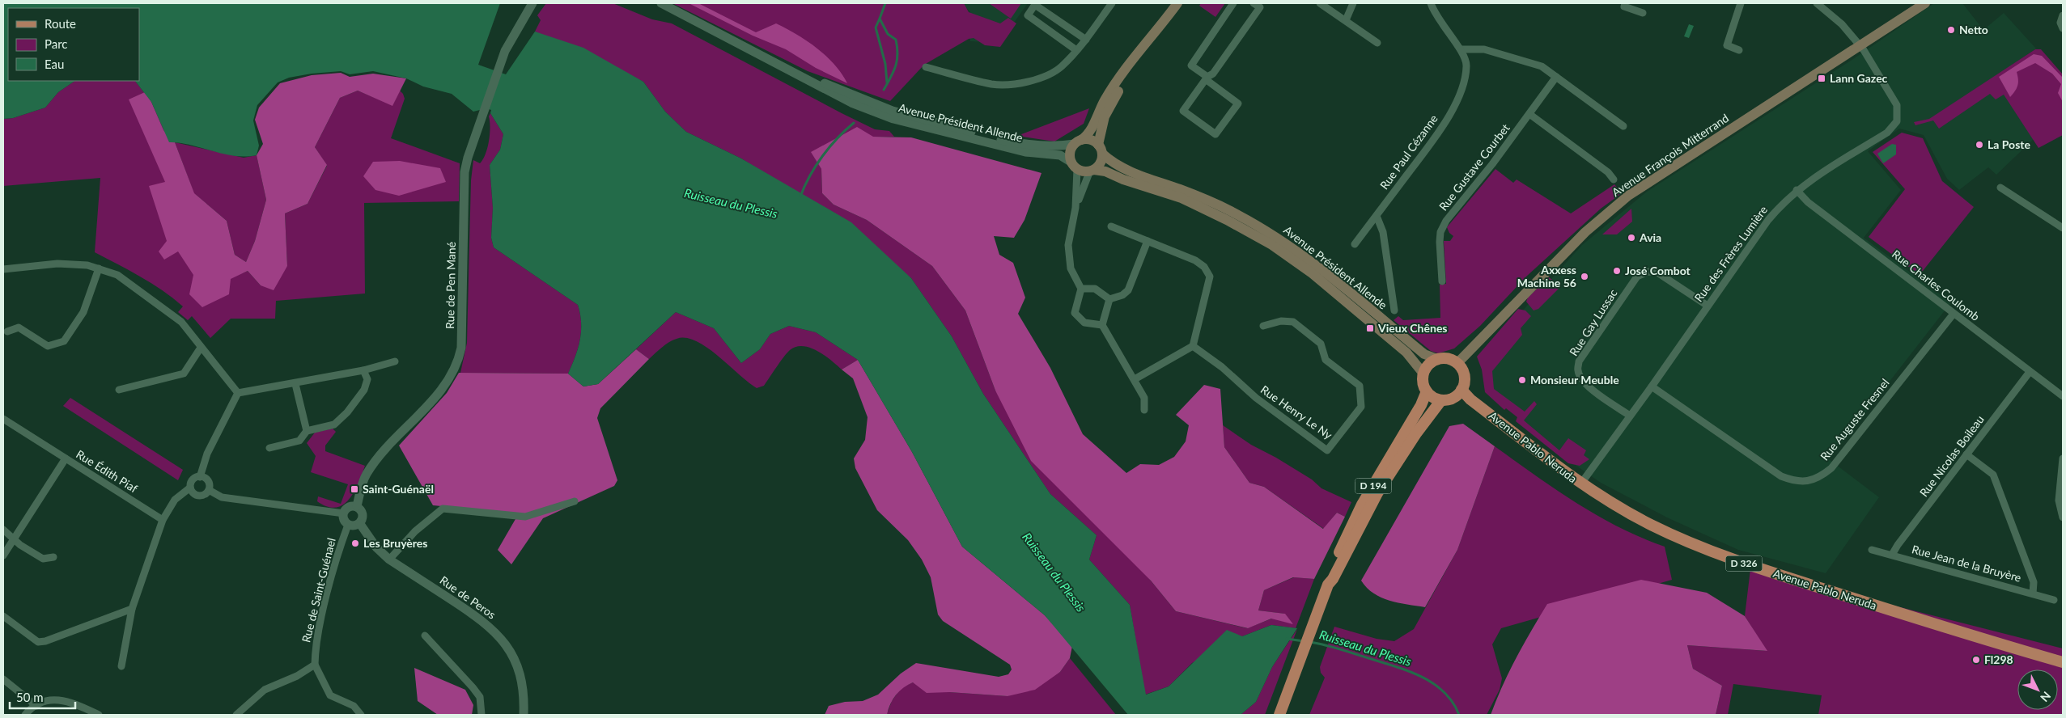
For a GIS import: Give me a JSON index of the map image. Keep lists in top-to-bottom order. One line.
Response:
{"streets":{"main road":["Avenue Président Allende","Avenue François Mitterrand","Avenue Pablo Neruda","D 194","D 326"],"street":["Rue Paul Cézanne","Rue Gustave Courbet","Rue des Frères Lumière","Rue de Pen Mané","Rue Charles Coulomb","Rue Gay Lussac","Rue Henry Le Ny","Rue Auguste Fresnel","Rue Nicolas Boileau","Rue Édith Piaf","Rue Jean de la Bruyère","Rue de Saint-Guénael","Rue de Peros"]},"crossings":[["Avenue Président Allende","Avenue François Mitterrand"],["Avenue Président Allende","Avenue Pablo Neruda"],["Avenue Président Allende","D 194"],["Avenue François Mitterrand","Rue des Frères Lumière"],["Avenue François Mitterrand","Avenue Pablo Neruda"],["Avenue François Mitterrand","D 194"],["Rue des Frères Lumière","Rue Charles Coulomb"],["Rue des Frères Lumière","Rue Gay Lussac"],["Rue des Frères Lumière","Rue Auguste Fresnel"],["Rue des Frères Lumière","Avenue Pablo Neruda"],["Rue de Pen Mané","Rue de Saint-Guénael"],["Rue de Pen Mané","Rue de Peros"],["Rue Charles Coulomb","Rue Auguste Fresnel"],["Rue Charles Coulomb","Rue Nicolas Boileau"],["Avenue Pablo Neruda","D 194"],["Rue Nicolas Boileau","Rue Jean de la Bruyère"],["Rue de Saint-Guénael","Rue de Peros"]],"water":["Ruisseau du Plessis"],"places":{"other":["Netto","La Poste","Avia","José Combot","Axxess Machine 56","Monsieur Meuble","Les Bruyères","Fl298"],"transit":["Lann Gazec","Vieux Chênes","Saint-Guénaël"]},"legend":["Route","Parc","Eau"],"scale_bar":"50 m","north":"bottom right"}
